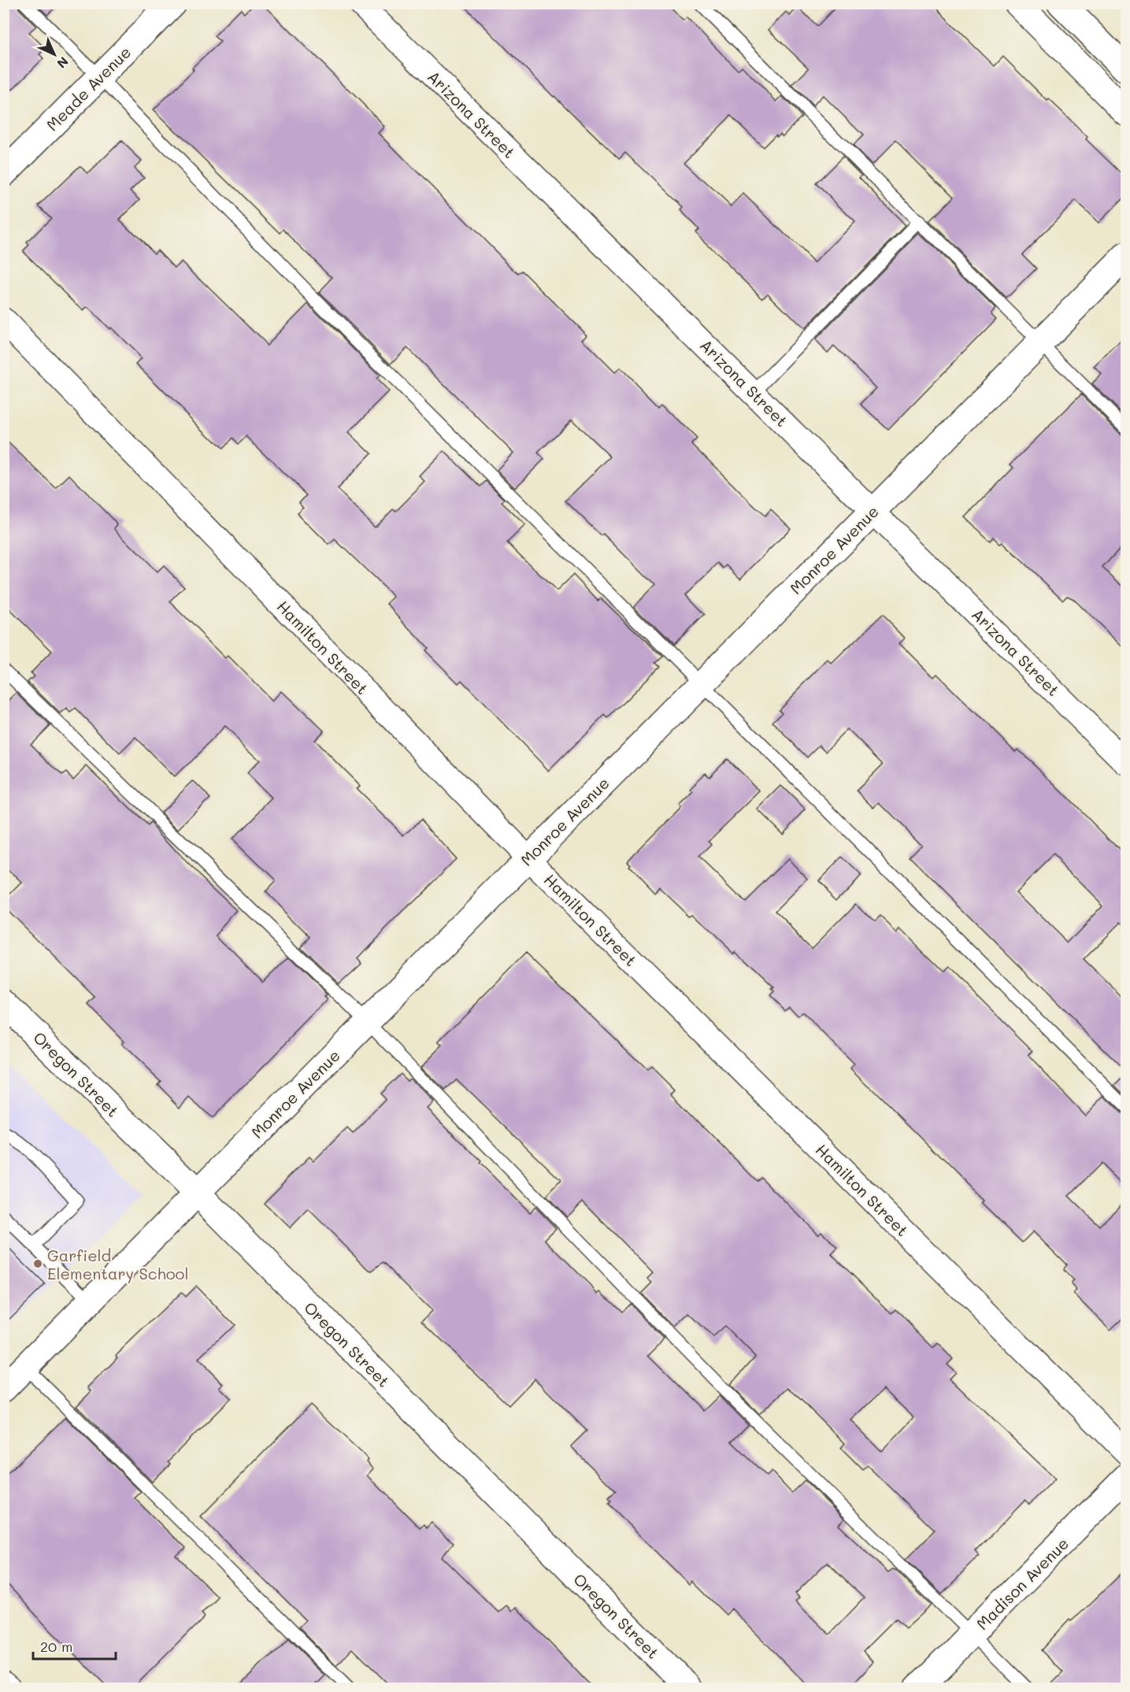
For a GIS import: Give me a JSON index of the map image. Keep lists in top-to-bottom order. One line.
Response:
{"streets":{"street":["Meade Avenue","Arizona Street","Monroe Avenue","Hamilton Street","Oregon Street","Madison Avenue"]},"crossings":[["Arizona Street","Monroe Avenue"],["Monroe Avenue","Hamilton Street"],["Monroe Avenue","Oregon Street"]],"places":["Garfield Elementary School"],"scale_bar":"20 m","north":"bottom right"}
